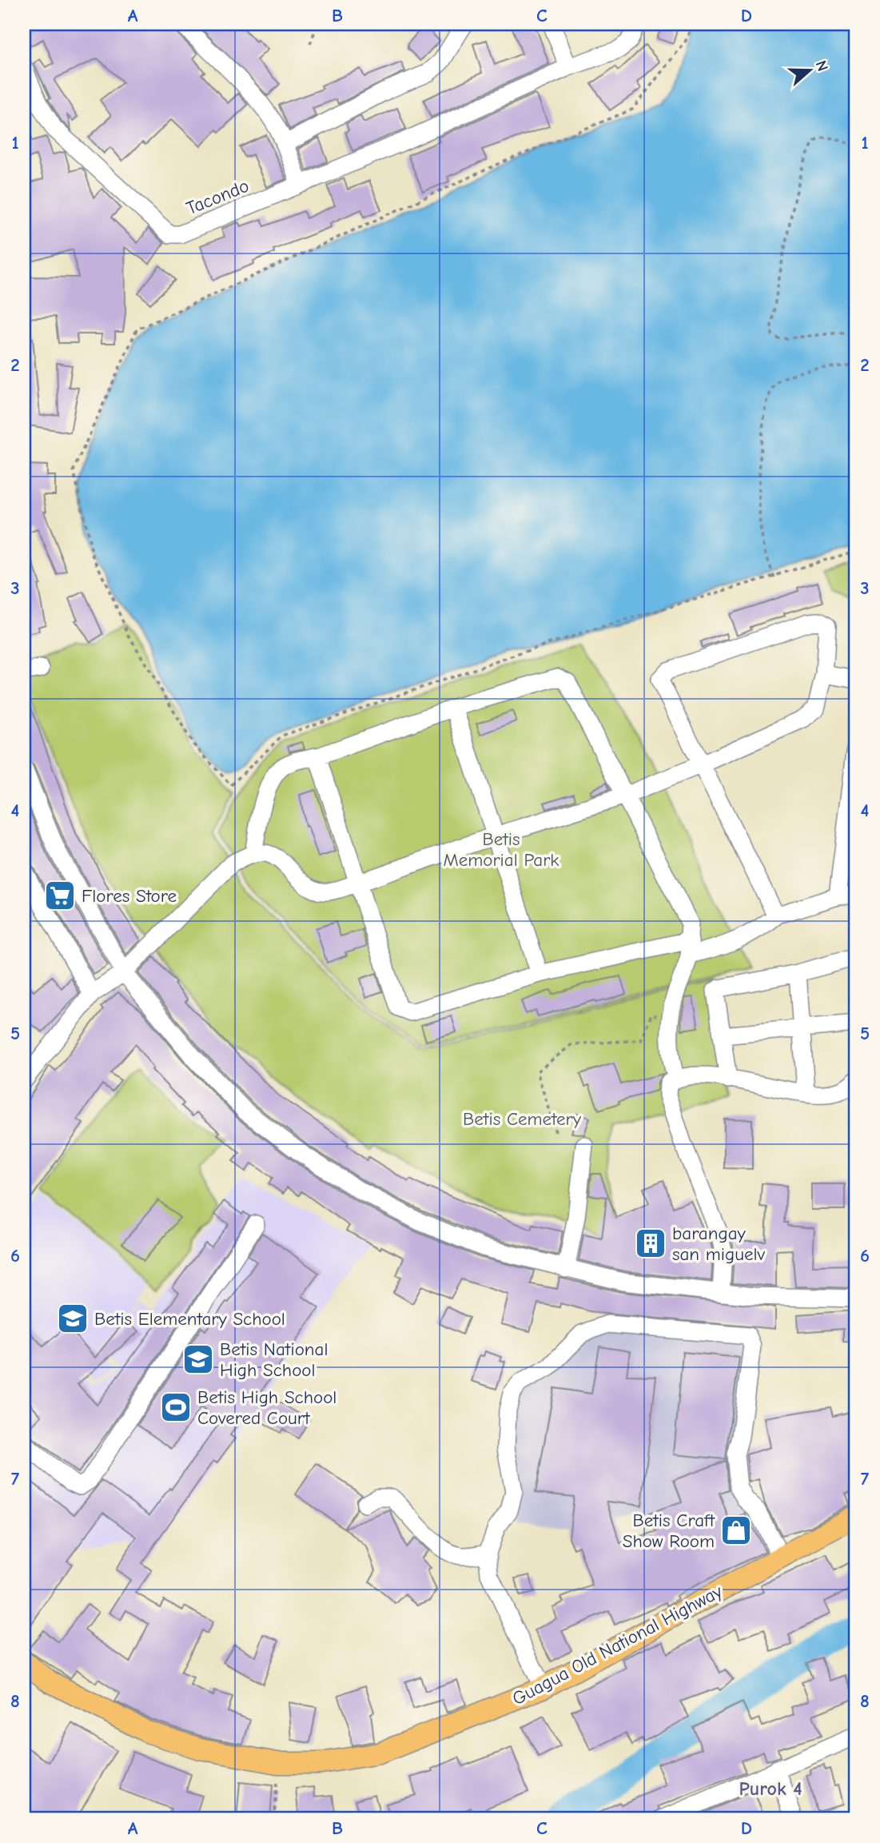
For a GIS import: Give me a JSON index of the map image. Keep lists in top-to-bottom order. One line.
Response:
{"streets":{"main road":["Guagua Old National Highway"],"street":["Tacondo"]},"districts":["Purok 4"],"parks":["Betis Memorial Park","Betis Cemetery"],"places":{"supermarket":["Flores Store"],"building":["barangay san miguelv"],"school or university":["Betis Elementary School","Betis National High School"],"sports":["Betis High School Covered Court"],"shop":["Betis Craft Show Room"]},"north":"right","grid":{"columns":["A","B","C","D"],"rows":["1","2","3","4","5","6","7","8"]}}
